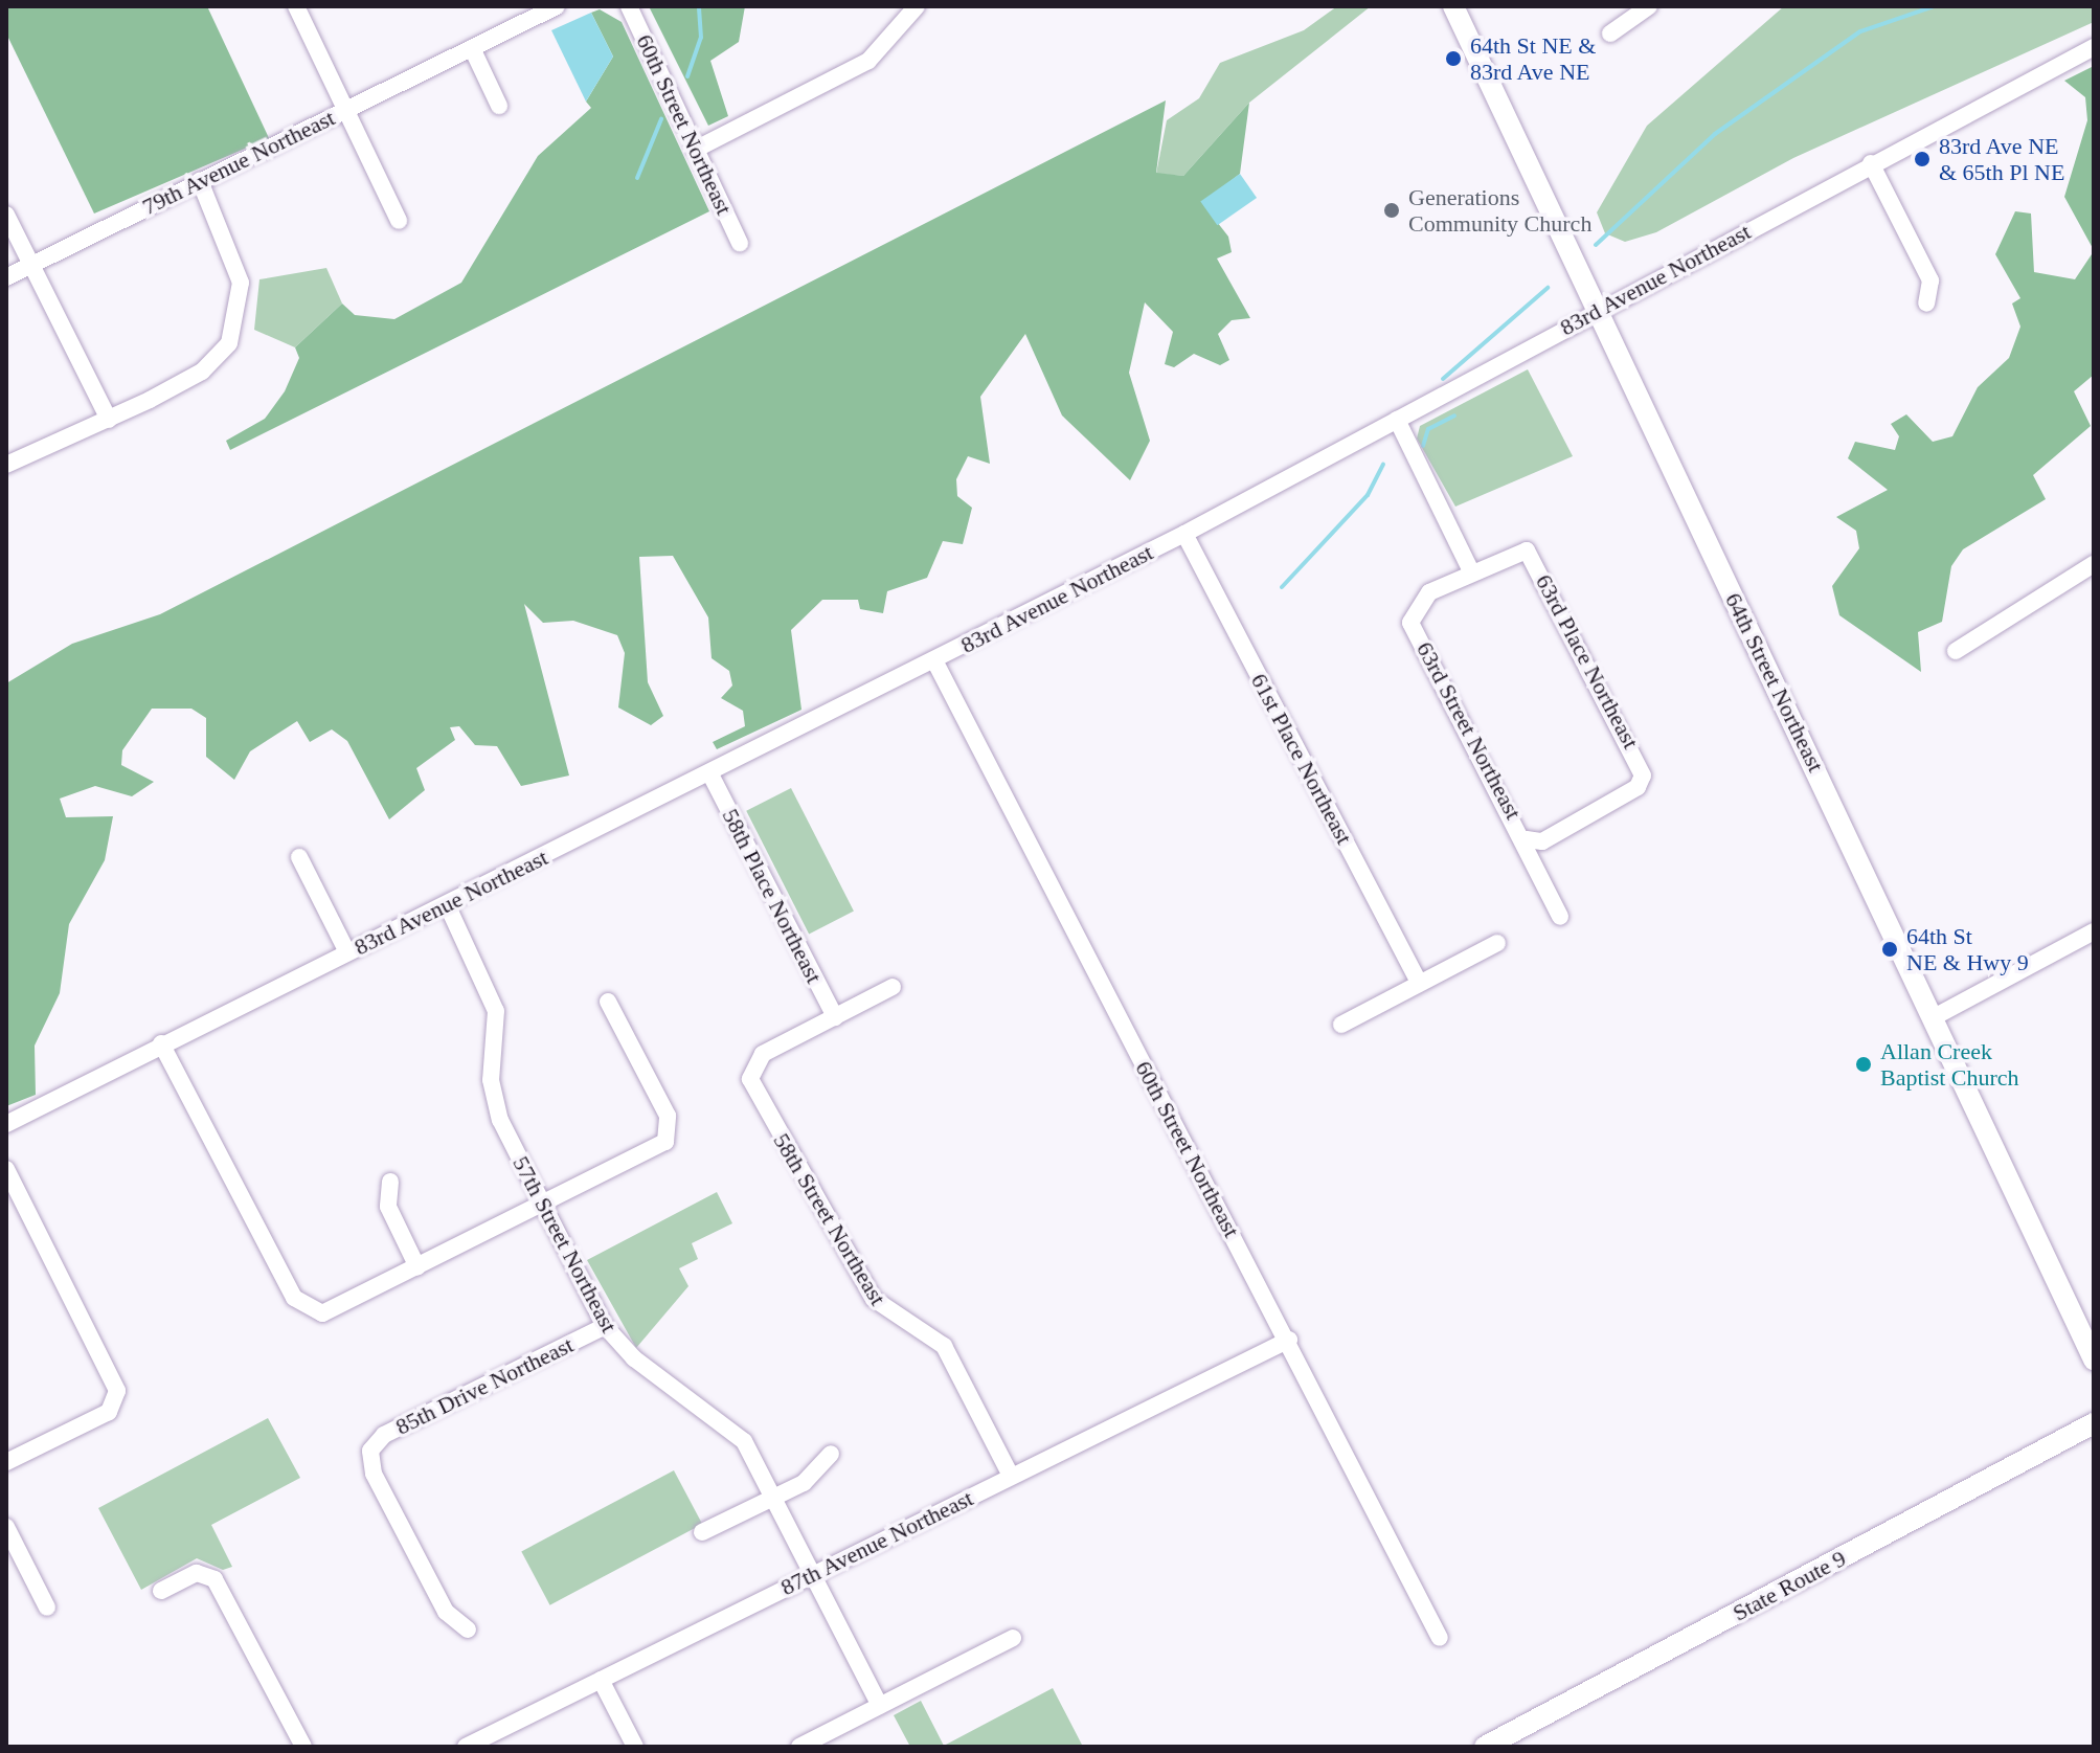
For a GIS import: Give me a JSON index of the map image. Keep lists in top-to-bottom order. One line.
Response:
{"streets":{"main road":["64th Street Northeast","State Route 9"],"street":["60th Street Northeast","79th Avenue Northeast","83rd Avenue Northeast","63rd Place Northeast","63rd Street Northeast","61st Place Northeast","58th Place Northeast","58th Street Northeast","57th Street Northeast","85th Drive Northeast","87th Avenue Northeast"]},"crossings":[["60th Street Northeast","83rd Avenue Northeast"],["60th Street Northeast","87th Avenue Northeast"],["83rd Avenue Northeast","64th Street Northeast"],["83rd Avenue Northeast","61st Place Northeast"],["83rd Avenue Northeast","58th Place Northeast"],["83rd Avenue Northeast","57th Street Northeast"],["63rd Place Northeast","63rd Street Northeast"],["58th Place Northeast","58th Street Northeast"],["58th Street Northeast","87th Avenue Northeast"],["57th Street Northeast","85th Drive Northeast"],["57th Street Northeast","87th Avenue Northeast"]],"places":["64th St NE & 83rd Ave NE","83rd Ave NE & 65th Pl NE","Generations Community Church","64th St NE & Hwy 9","Allan Creek Baptist Church"]}
